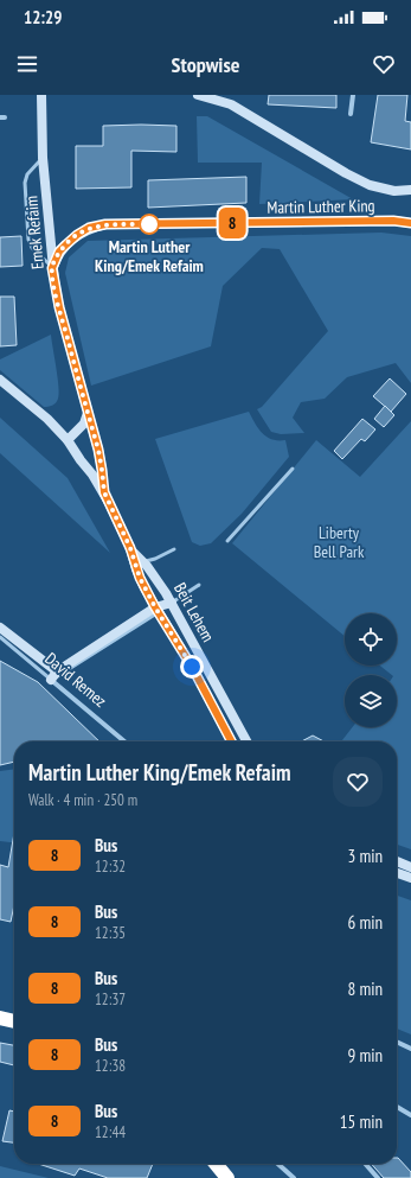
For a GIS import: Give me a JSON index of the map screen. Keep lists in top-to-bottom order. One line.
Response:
{"streets":{"street":["Martin Luther King","Emek Refaim","Beit Lehem","David Remez"]},"crossings":[["Martin Luther King","Emek Refaim"],["Emek Refaim","Beit Lehem"]],"parks":["Liberty Bell Park"],"places":["Martin Luther King/Emek Refaim"],"lines":["bus line 8"],"page":{"status":"12:29","header":"Stopwise","on_map":"8","heading":["Martin Luther King/Emek Refaim","Walk · 4 min · 250 m"],"list":[{"mark":"8","name":"Bus","note":"12:32","value":"3 min"},{"mark":"8","name":"Bus","note":"12:35","value":"6 min"},{"mark":"8","name":"Bus","note":"12:37","value":"8 min"},{"mark":"8","name":"Bus","note":"12:38","value":"9 min"},{"mark":"8","name":"Bus","note":"12:44","value":"15 min"}]}}
